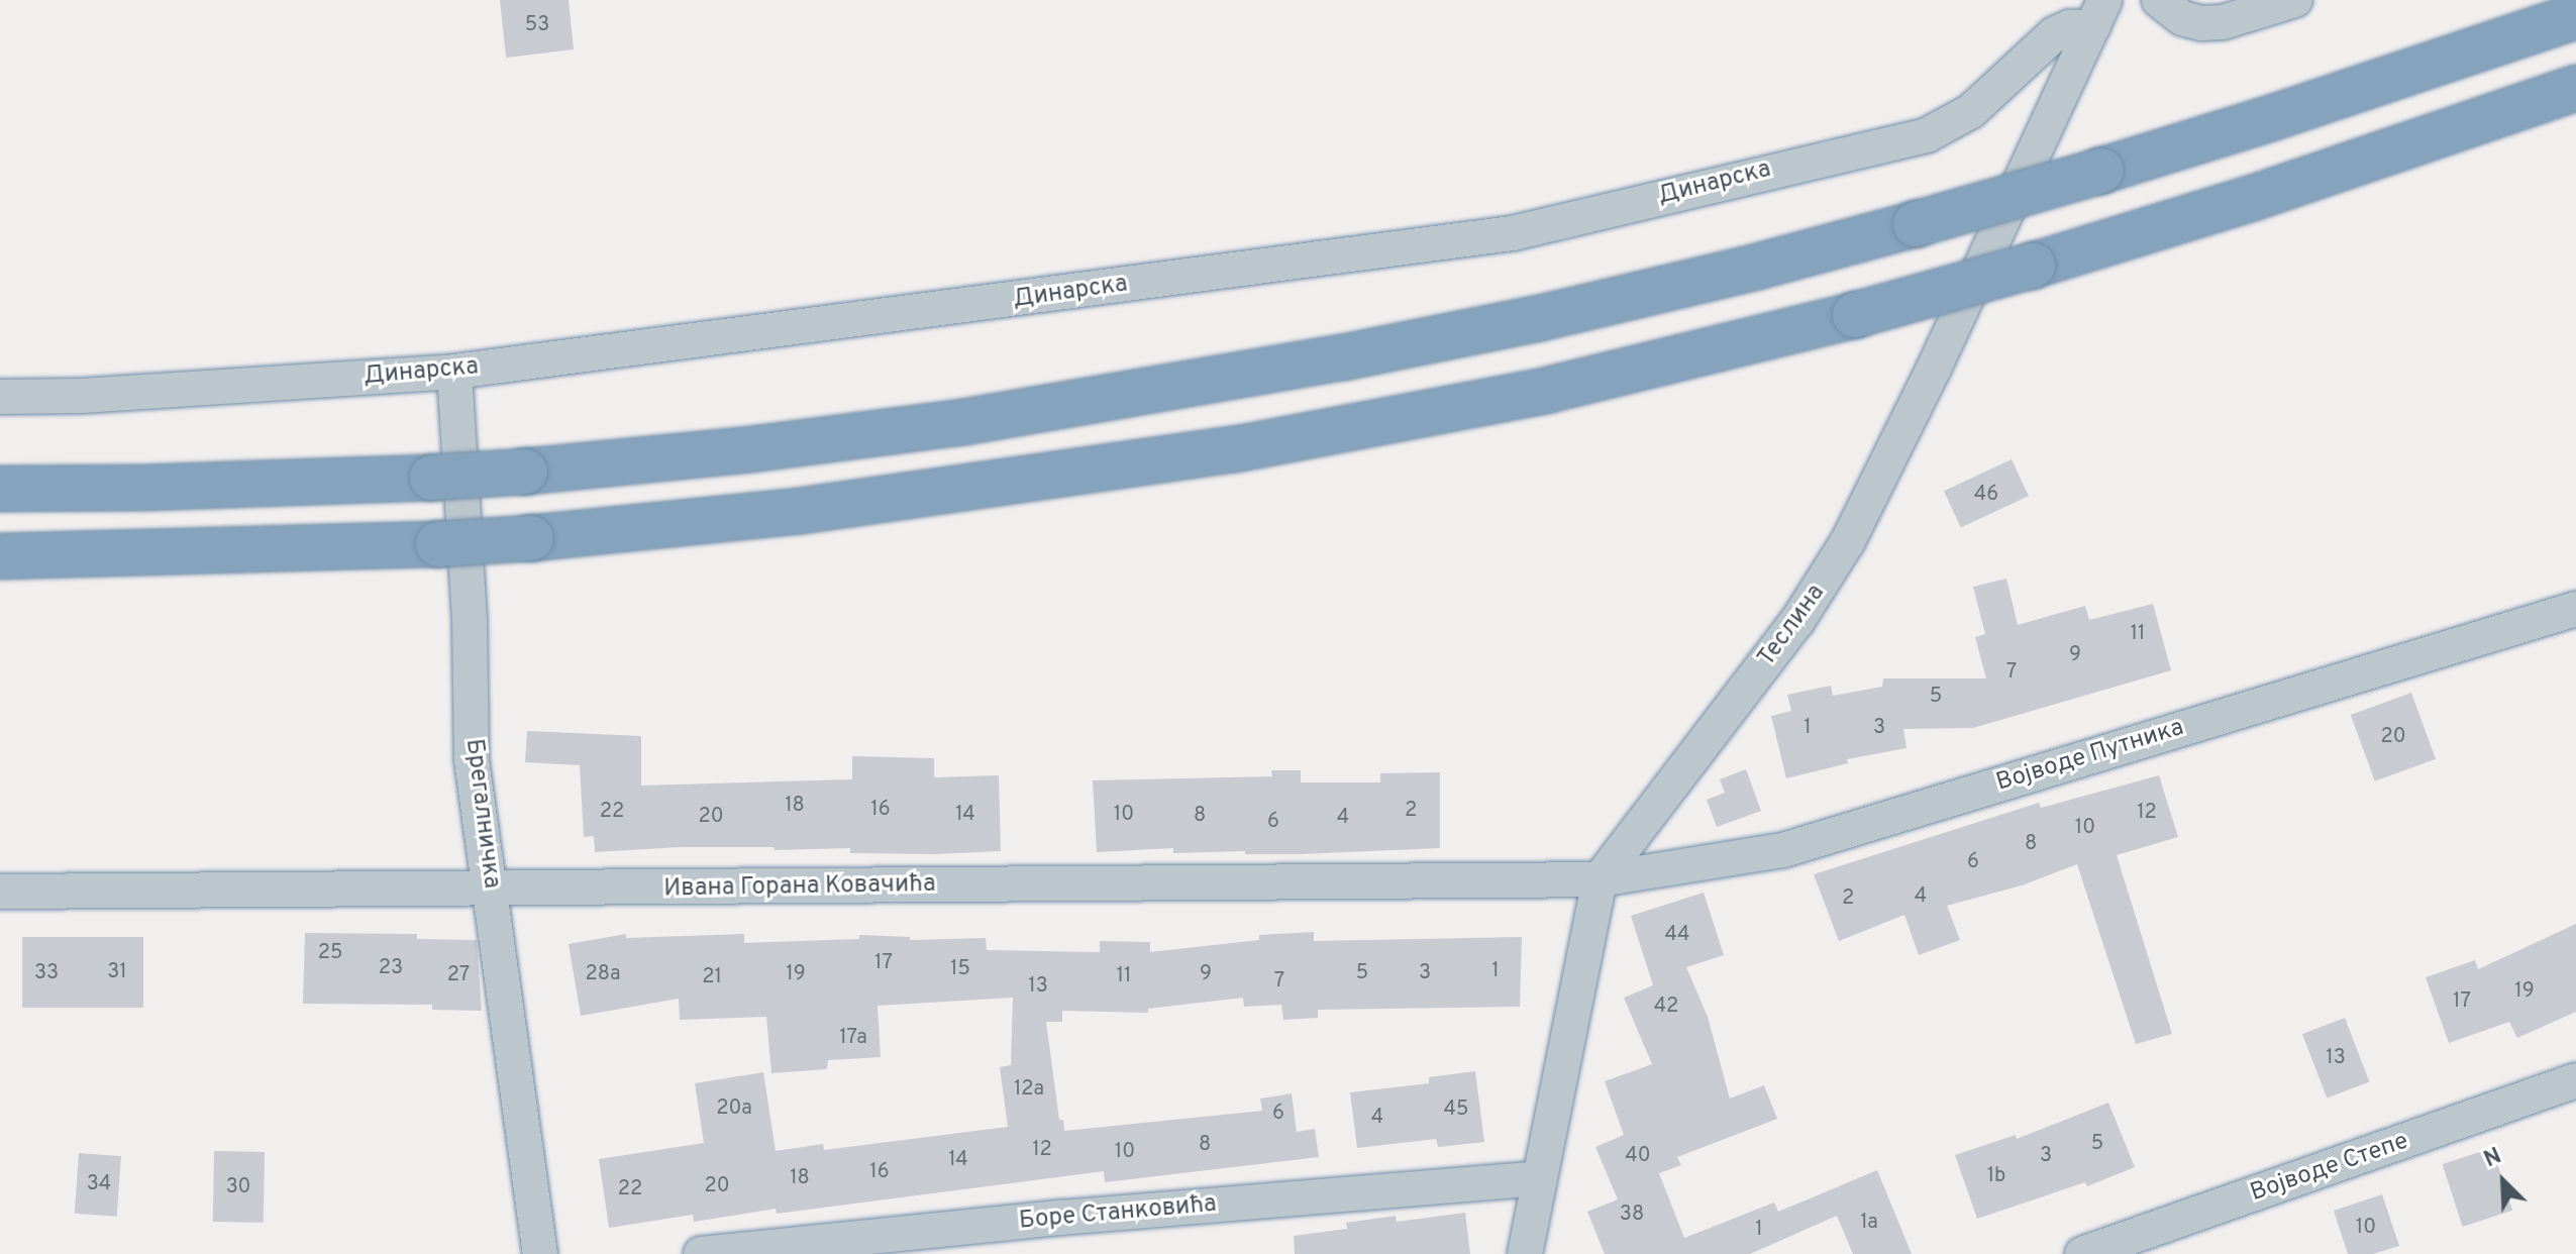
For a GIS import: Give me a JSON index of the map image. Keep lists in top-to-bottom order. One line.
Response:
{"streets":{"street":["Динарска","Теслина","Војводе Путника","Брегалничка","Ивана Горана Ковачића","Војводе Степе","Боре Станковића"]},"crossings":[["Динарска","Теслина"],["Динарска","Брегалничка"],["Теслина","Војводе Путника"],["Теслина","Ивана Горана Ковачића"],["Теслина","Боре Станковића"],["Војводе Путника","Ивана Горана Ковачића"],["Брегалничка","Ивана Горана Ковачића"]],"house_numbers":["53","46","11","9","7","5","1","3","20","18","16","2","22","12","14","10","8","20","4","6","10","8","6","4","2","44","25","17","23","15","1","31","33","5","3","28a","19","9","27","11","21","7","13","19","17","42","17a","13","12a","20a","45","6","4","5","8","12","10","40","3","14","16","1b","18","34","20","30","22","38","1a","10","1"],"north":"top left"}
